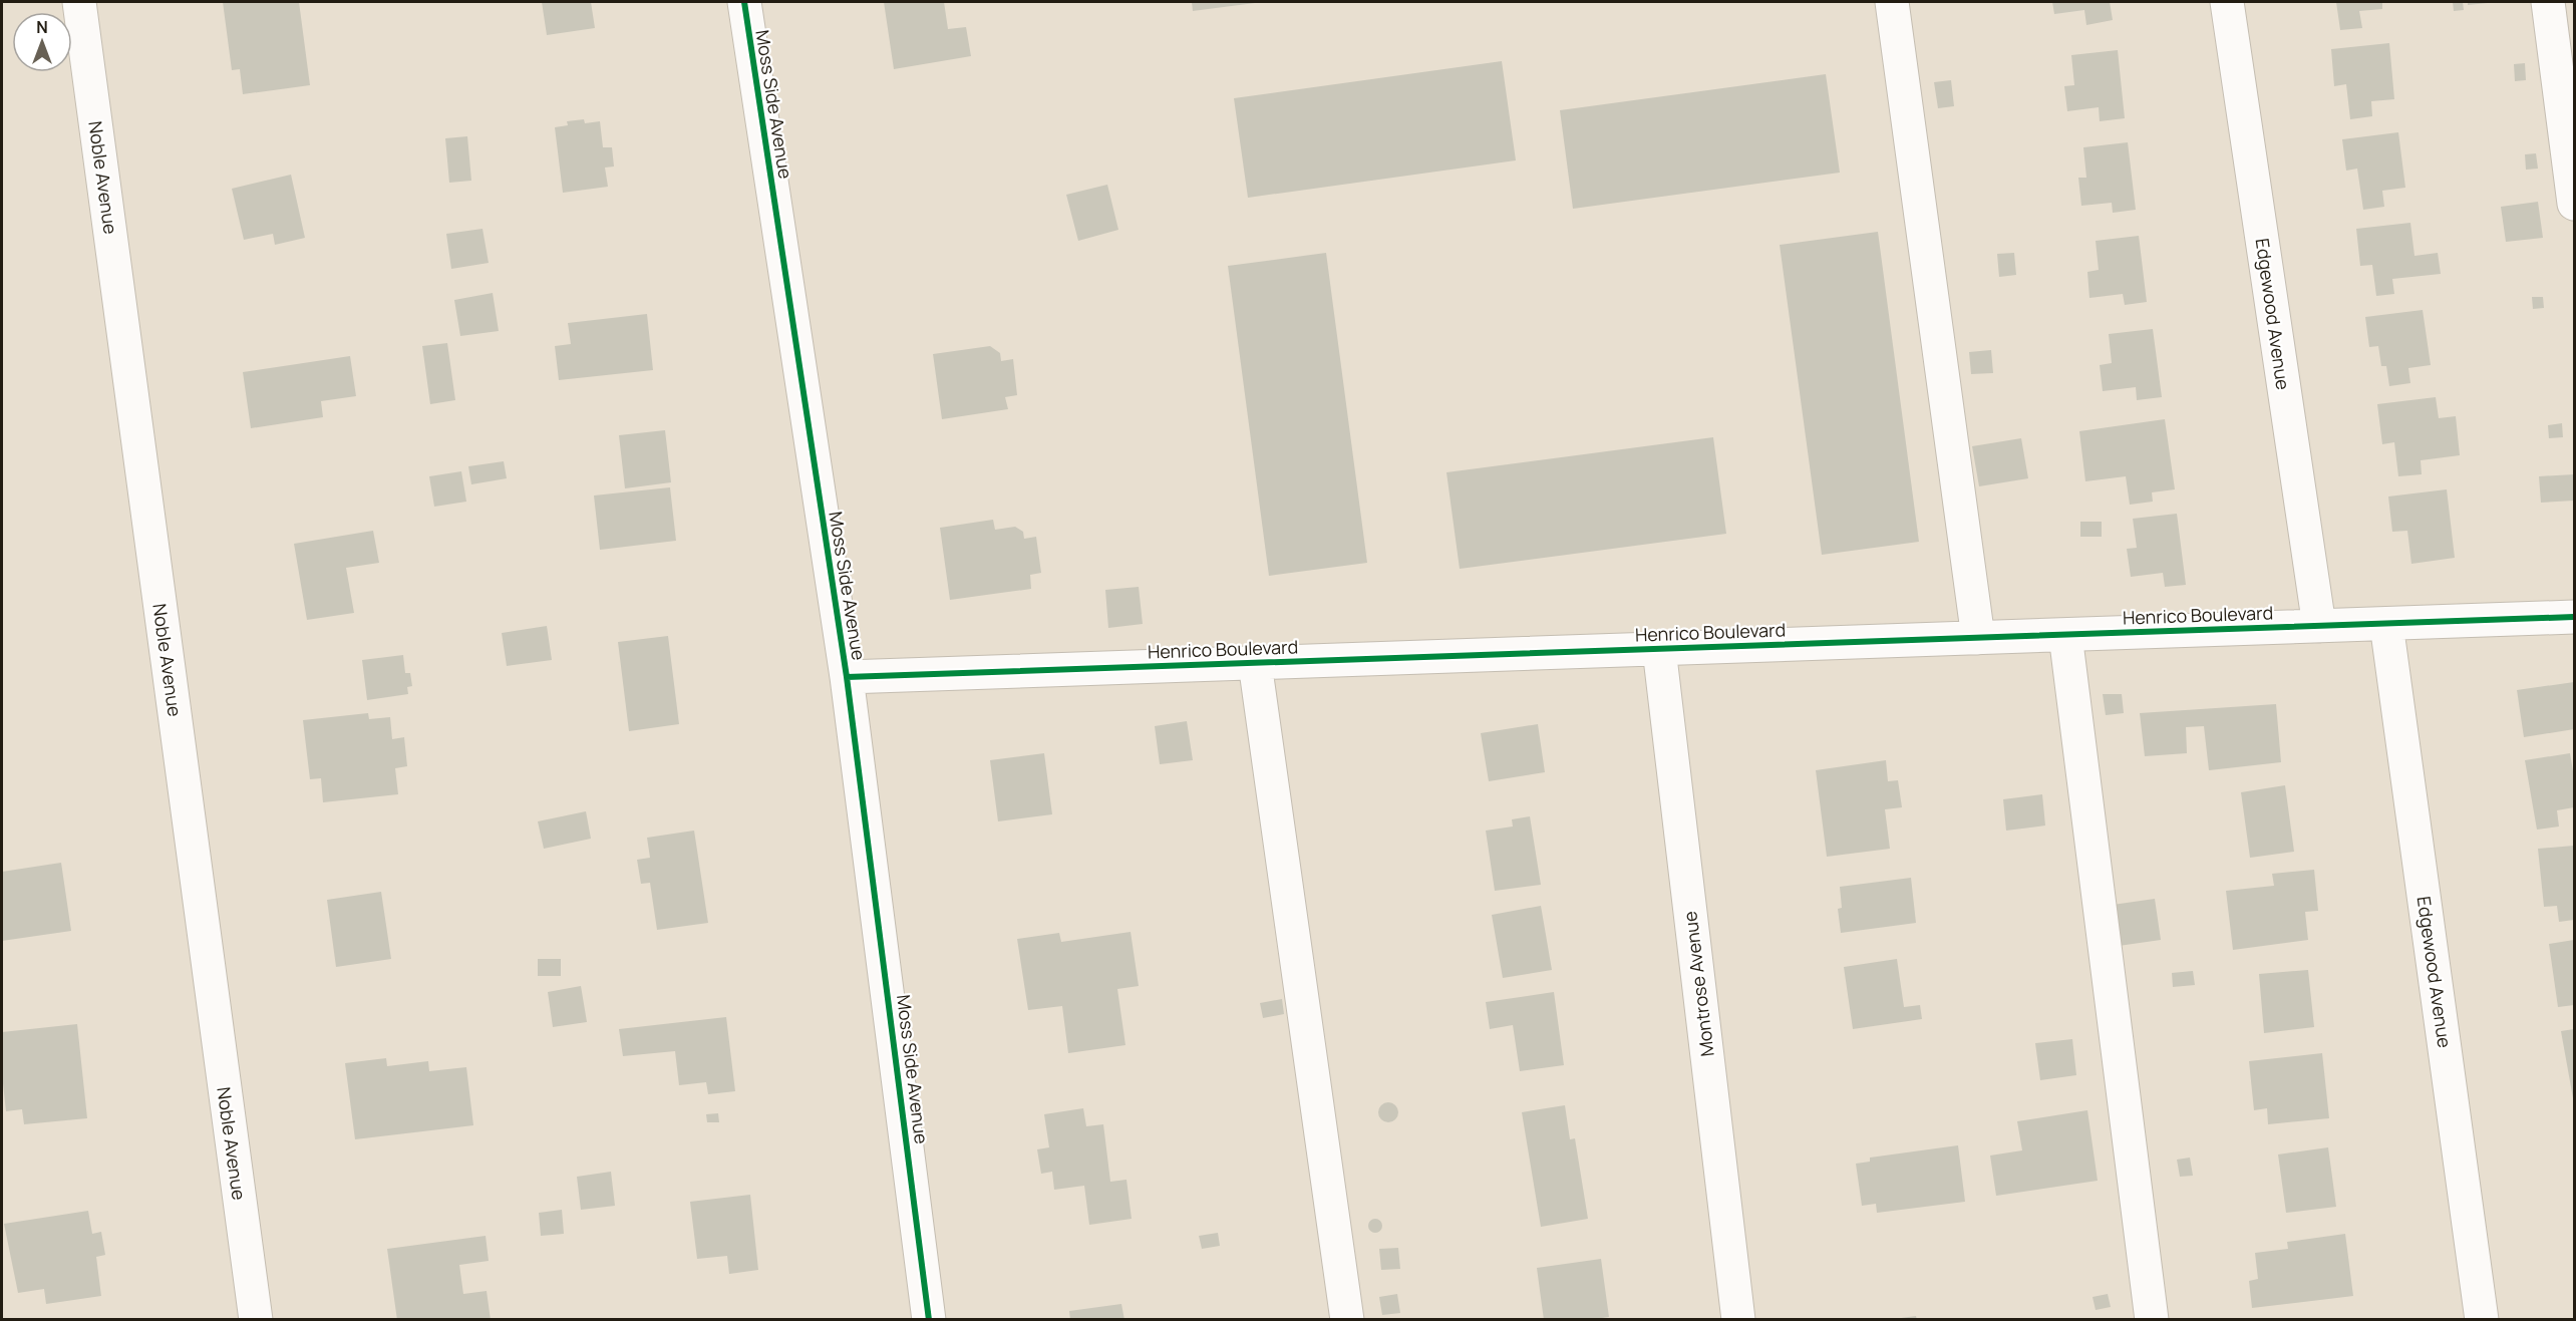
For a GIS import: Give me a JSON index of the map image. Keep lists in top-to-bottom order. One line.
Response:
{"streets":{"street":["Moss Side Avenue","Noble Avenue","Edgewood Avenue","Henrico Boulevard","Montrose Avenue"]},"crossings":[["Moss Side Avenue","Henrico Boulevard"],["Edgewood Avenue","Henrico Boulevard"],["Henrico Boulevard","Montrose Avenue"]],"north":"top"}
